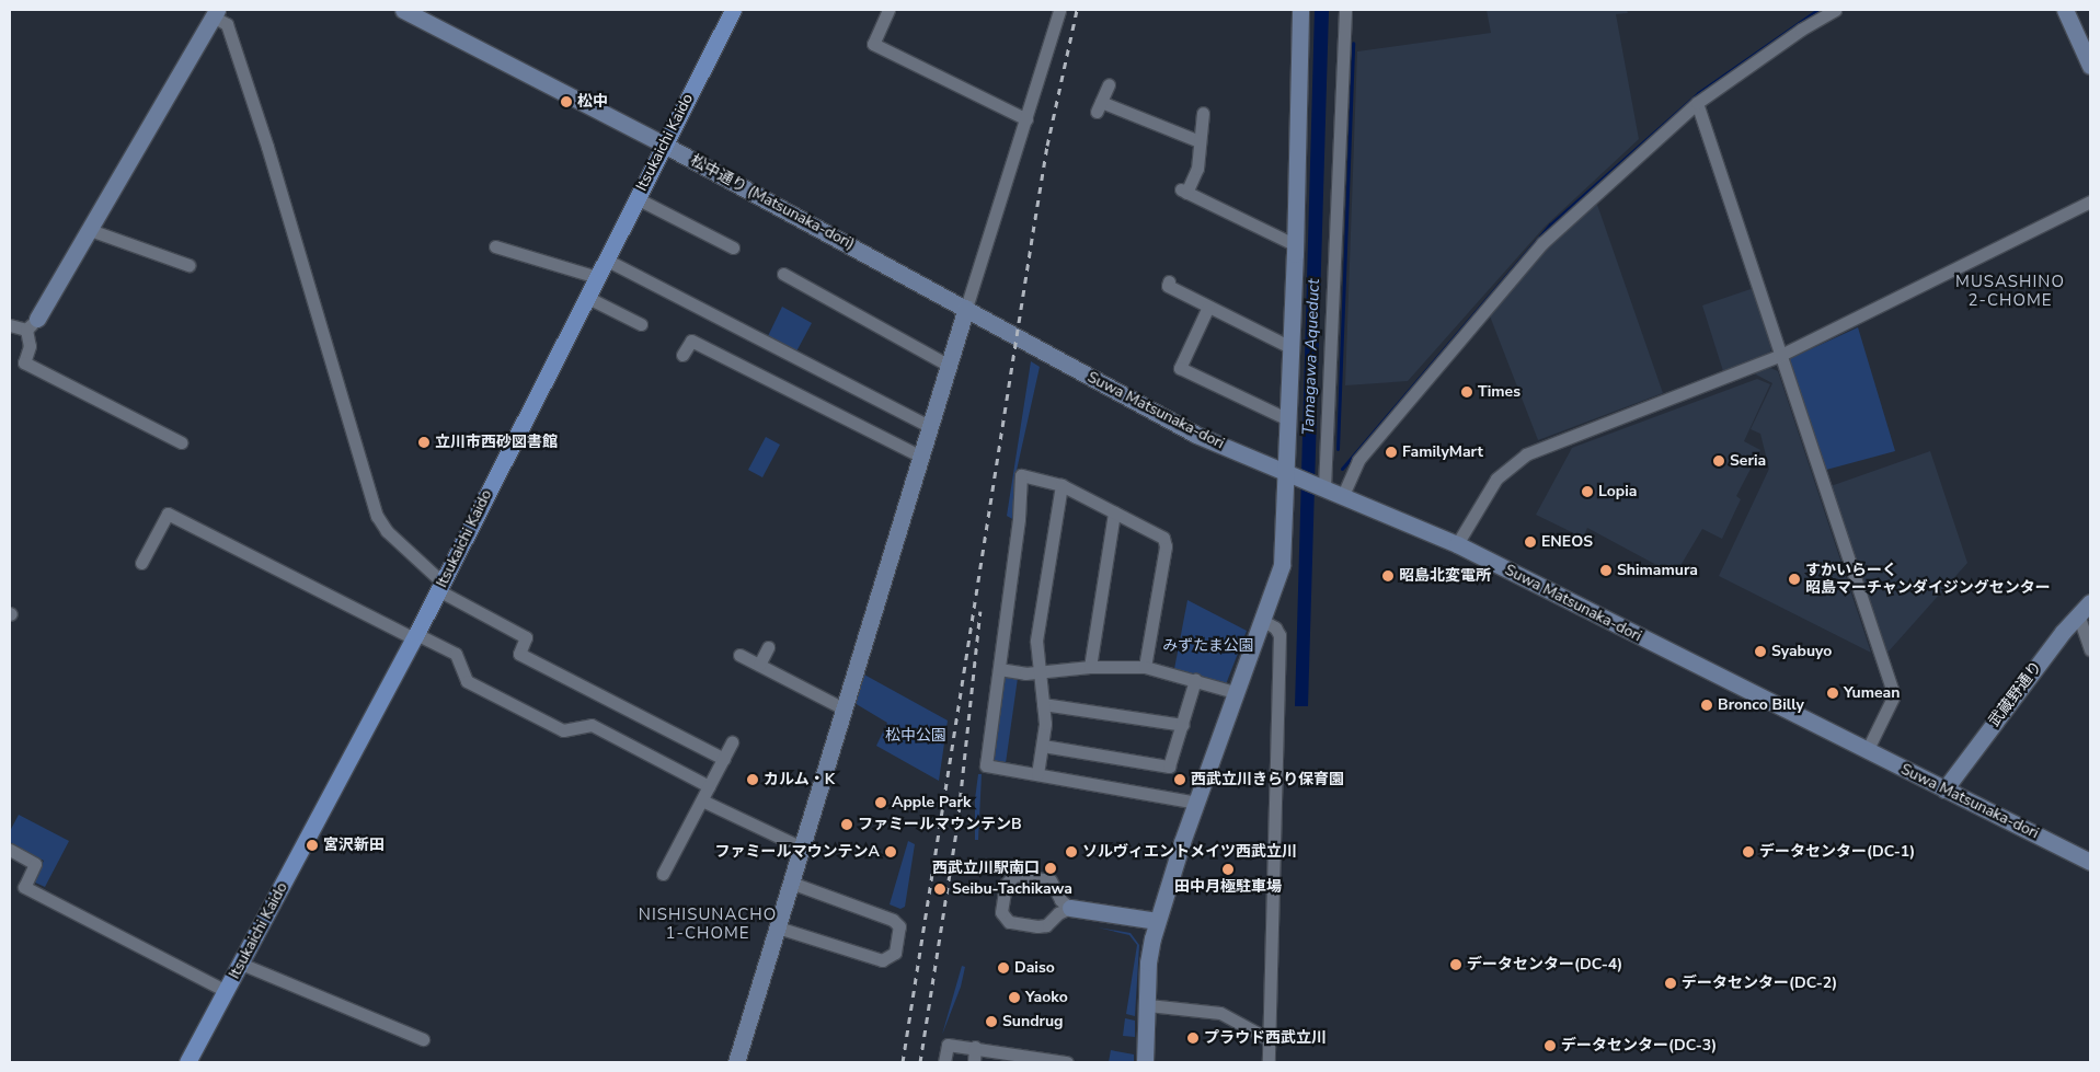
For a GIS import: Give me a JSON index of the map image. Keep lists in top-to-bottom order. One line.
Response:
{"streets":{"main road":["Itsukaichi Kaido"],"street":["松中通り (Matsunaka-dori)","Suwa Matsunaka-dori","武蔵野通り"]},"crossings":[["Itsukaichi Kaido","松中通り (Matsunaka-dori)"],["松中通り (Matsunaka-dori)","Suwa Matsunaka-dori"],["Suwa Matsunaka-dori","武蔵野通り"]],"districts":["MUSASHINO 2-CHOME","NISHISUNACHO 1-CHOME"],"water":["Tamagawa Aqueduct"],"parks":["みずたま公園","松中公園"],"places":["松中","Times","立川市西砂図書館","FamilyMart","Seria","Lopia","ENEOS","Shimamura","昭島北変電所","すかいらーく 昭島マーチャンダイジングセンター","Syabuyo","Yumean","Bronco Billy","カルム・K","西武立川きらり保育園","Apple Park","ファミールマウンテンB","宮沢新田","ファミールマウンテンA","ソルヴィエントメイツ西武立川","データセンター(DC-1)","西武立川駅南口","田中月極駐車場","Seibu-Tachikawa","データセンター(DC-4)","Daiso","データセンター(DC-2)","Yaoko","Sundrug","プラウド西武立川","データセンター(DC-3)"]}
